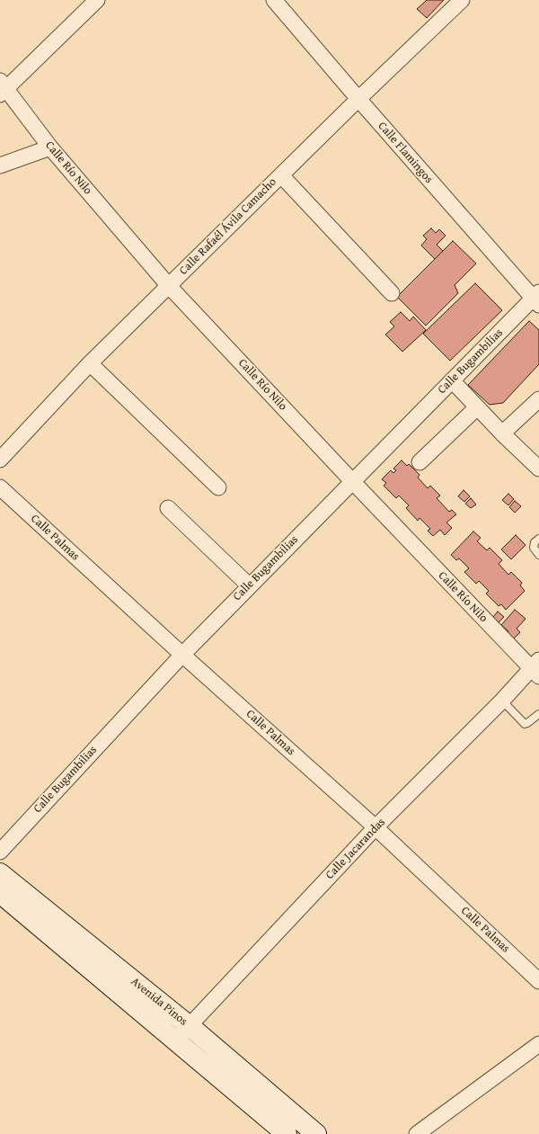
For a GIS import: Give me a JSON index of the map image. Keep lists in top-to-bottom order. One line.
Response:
{"streets":{"main road":["Avenida Pinos"],"street":["Calle Flamingos","Calle Río Nilo","Calle Rafaél Ávila Camacho","Calle Bugambilias","Calle Palmas","Calle Jacarandas"]},"crossings":[["Calle Flamingos","Calle Rafaél Ávila Camacho"],["Calle Flamingos","Calle Bugambilias"],["Calle Río Nilo","Calle Rafaél Ávila Camacho"],["Calle Río Nilo","Calle Bugambilias"],["Calle Río Nilo","Calle Jacarandas"],["Calle Bugambilias","Calle Palmas"],["Calle Palmas","Calle Jacarandas"],["Calle Jacarandas","Avenida Pinos"]]}
